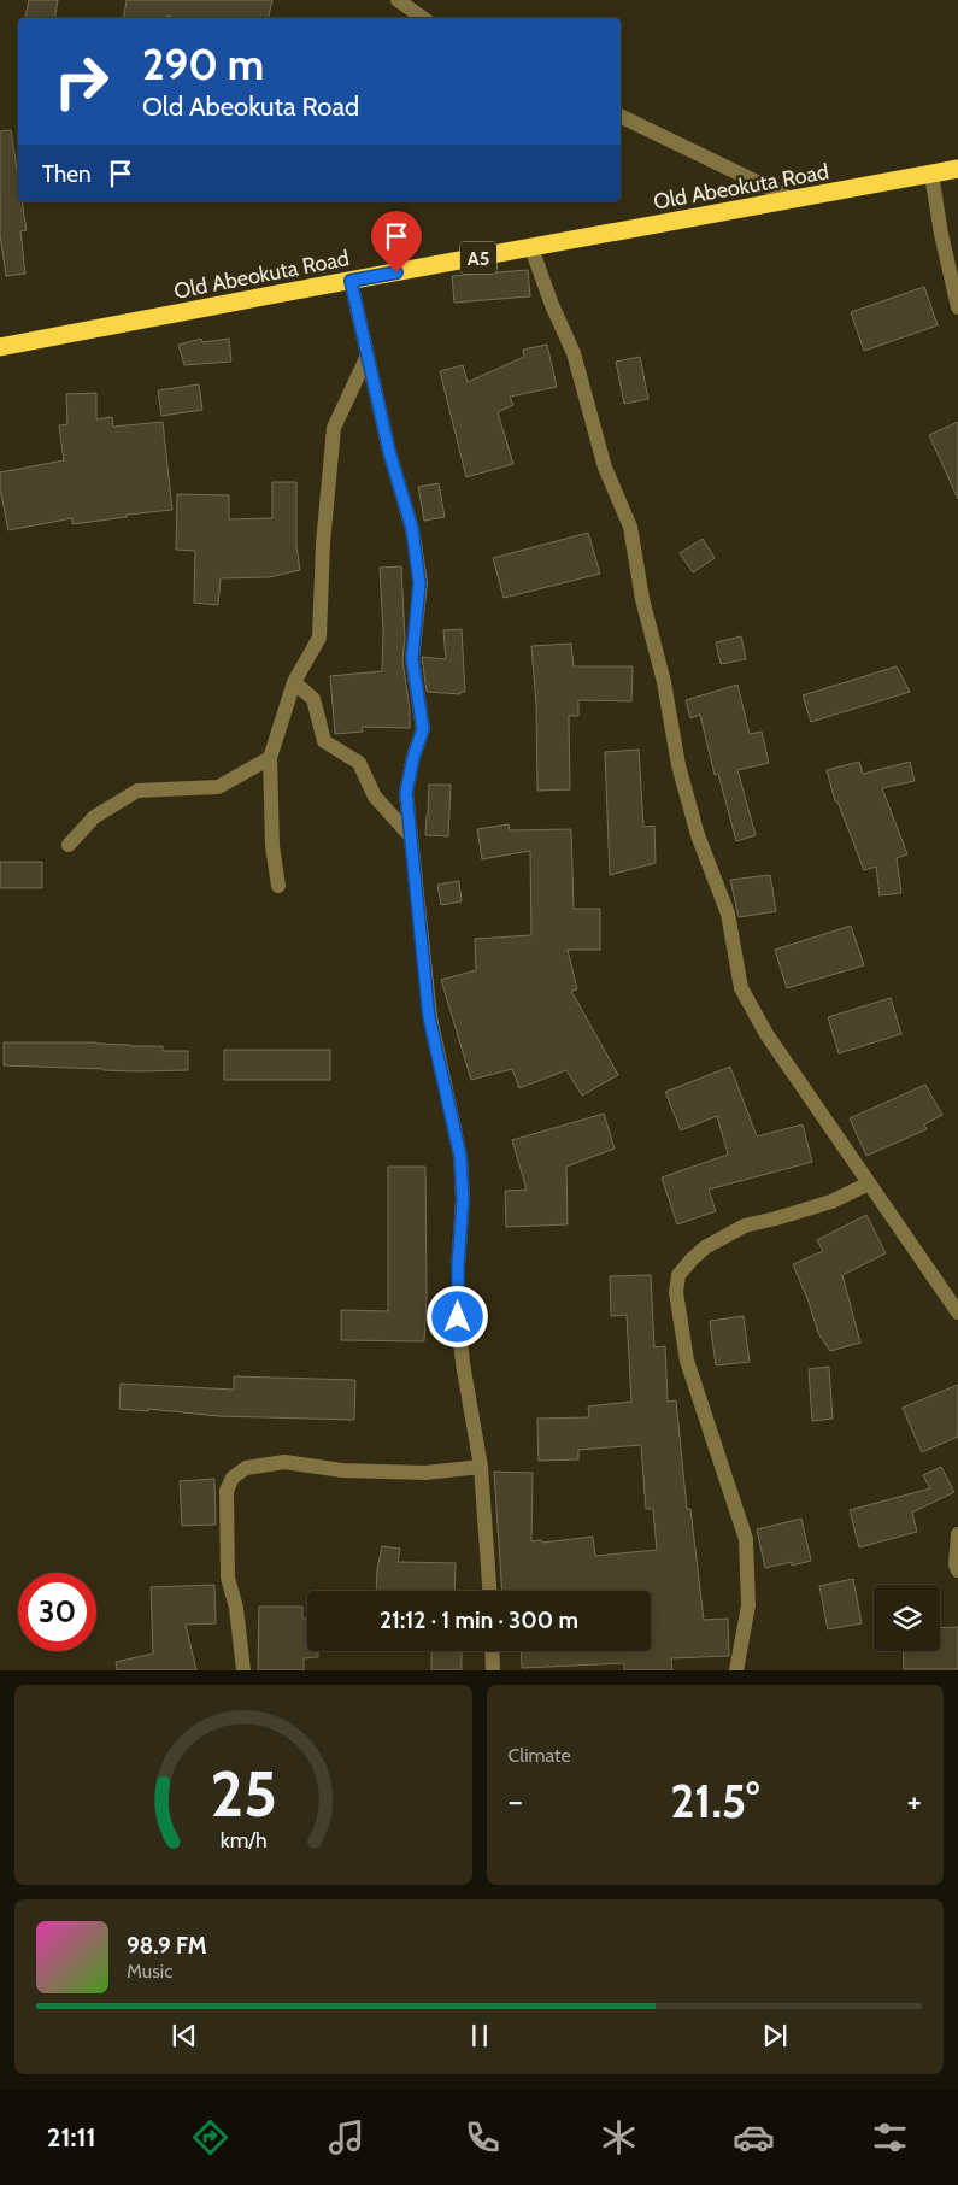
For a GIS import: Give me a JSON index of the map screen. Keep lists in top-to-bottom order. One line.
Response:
{"streets":{"highway":["Old Abeokuta Road","A5"]},"page":{"turn":["290 m","Old Abeokuta Road"],"then":"Then","limit":"30","trip":"21:12 · 1 min · 300 m","tile":"Climate","heat":["−","21.5°","+"],"song":["98.9 FM","Music"],"tabs":"21:11","gauge":["25","km/h"]}}
